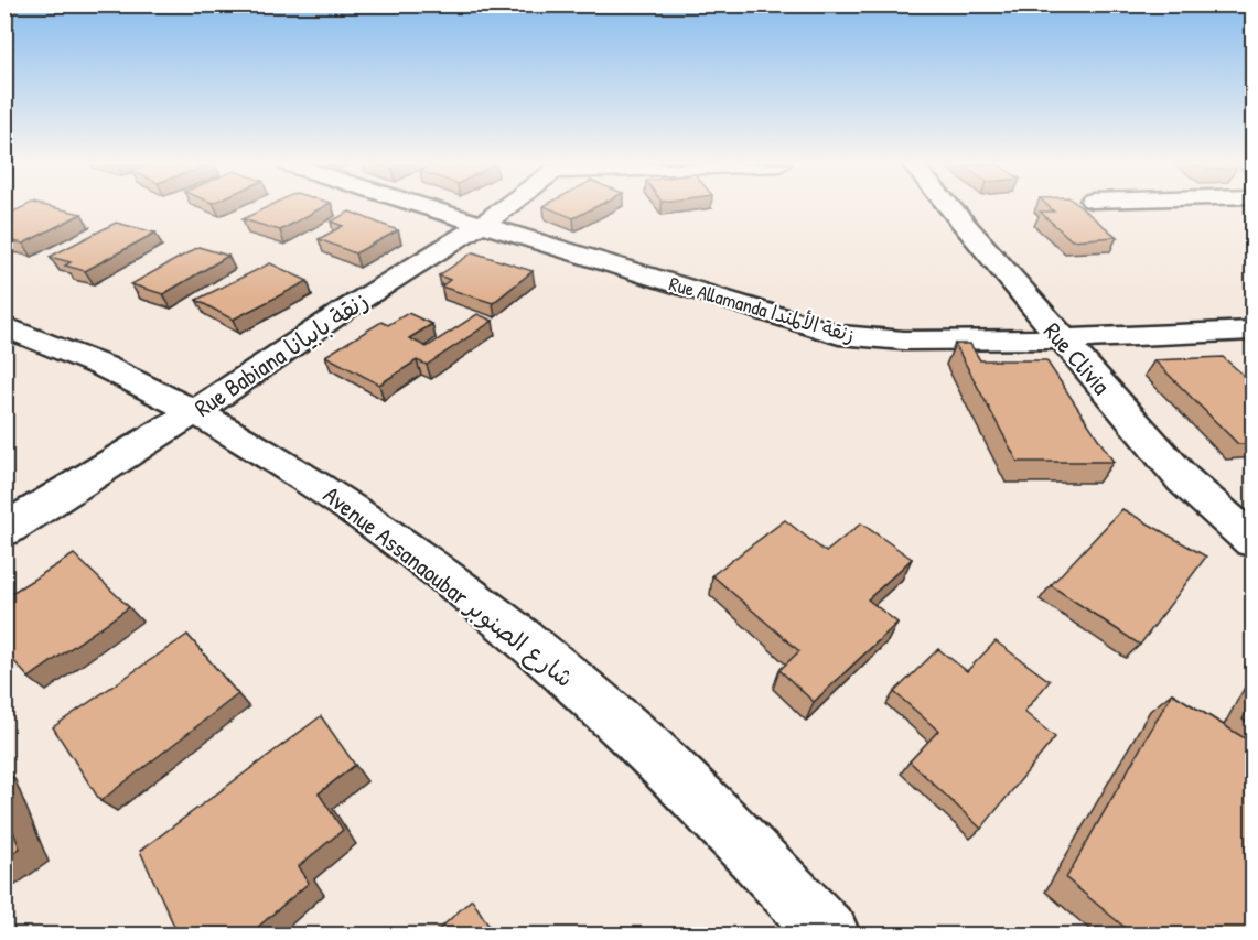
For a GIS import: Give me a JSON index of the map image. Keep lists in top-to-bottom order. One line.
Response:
{"streets":{"street":["Rue Allamanda زنقة الألمندا","Rue Babiana زنقة بابيانا","Rue Clivia","Avenue Assanaoubar شارع الصنوبر"]},"crossings":[["Rue Allamanda زنقة الألمندا","Rue Babiana زنقة بابيانا"],["Rue Allamanda زنقة الألمندا","Rue Clivia"],["Rue Babiana زنقة بابيانا","Avenue Assanaoubar شارع الصنوبر"]]}
